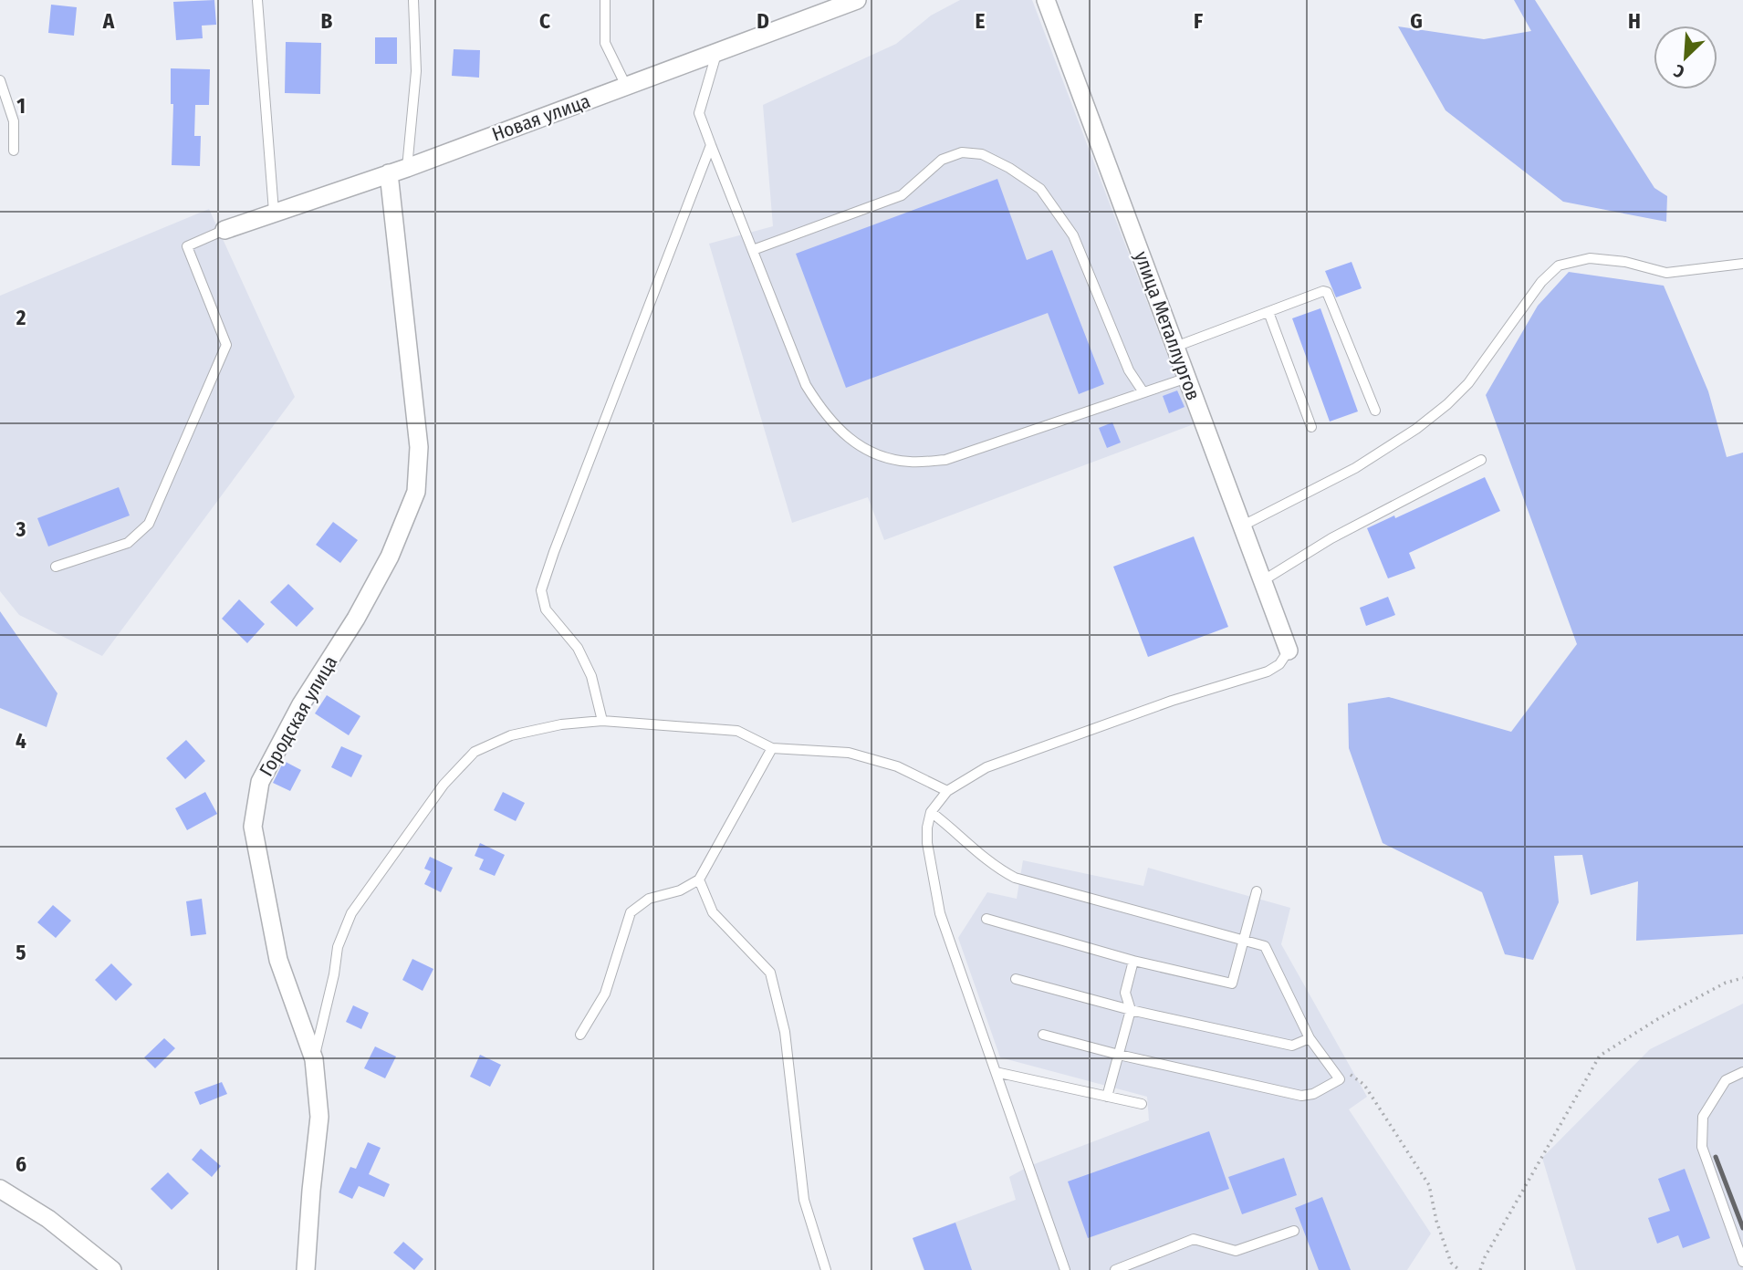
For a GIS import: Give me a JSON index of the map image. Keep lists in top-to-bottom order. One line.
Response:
{"streets":{"street":["Новая улица","улица Металлургов","Городская улица"]},"crossings":[["Новая улица","Городская улица"]],"north":"bottom left","grid":{"columns":["A","B","C","D","E","F","G","H"],"rows":["1","2","3","4","5","6"]}}
